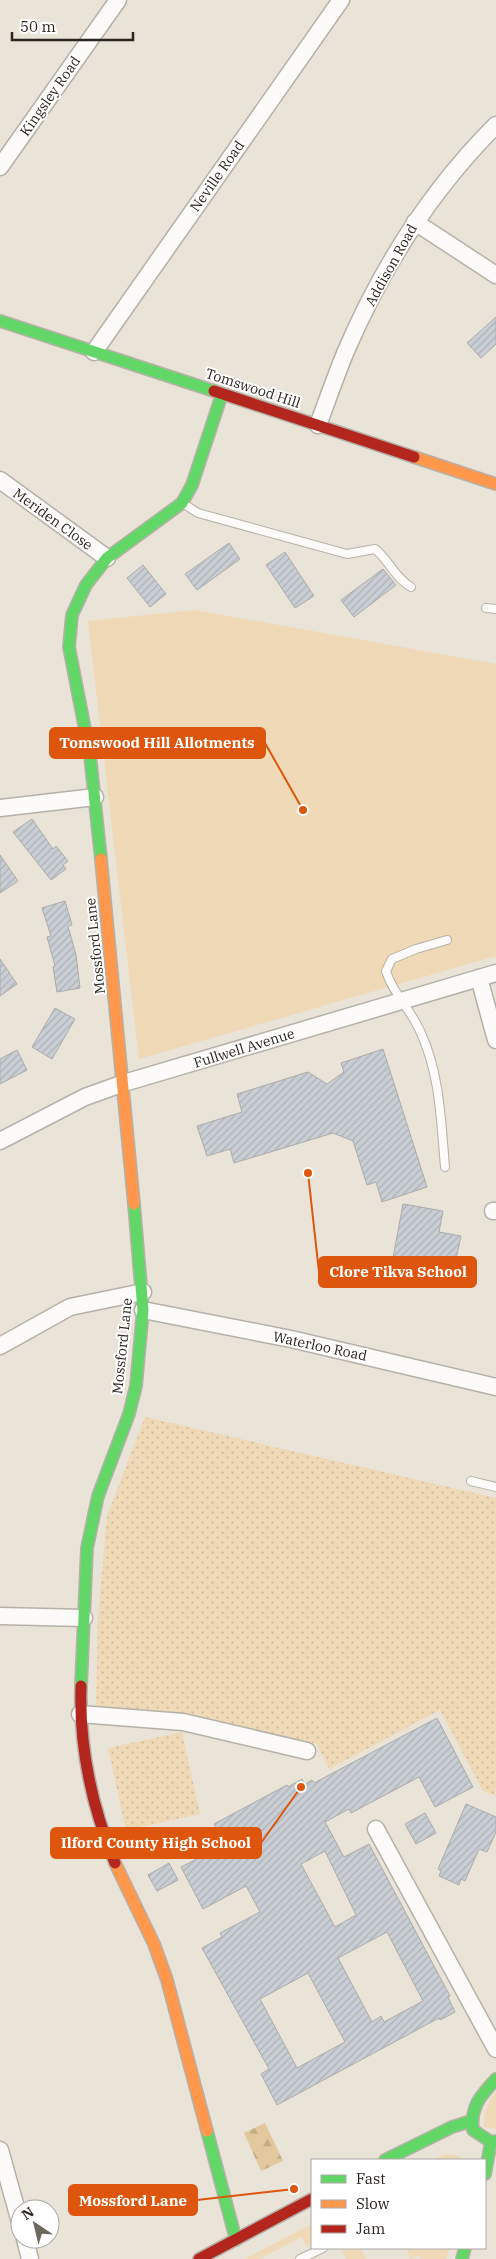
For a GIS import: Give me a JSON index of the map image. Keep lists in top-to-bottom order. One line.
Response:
{"streets":{"street":["Kingsley Road","Neville Road","Addison Road","Tomswood Hill","Meriden Close","Mossford Lane","Fullwell Avenue","Waterloo Road"]},"crossings":[["Neville Road","Tomswood Hill"],["Addison Road","Tomswood Hill"],["Tomswood Hill","Mossford Lane"],["Meriden Close","Mossford Lane"],["Mossford Lane","Fullwell Avenue"],["Mossford Lane","Waterloo Road"]],"places":["Tomswood Hill Allotments","Clore Tikva School","Ilford County High School","Mossford Lane"],"legend":["Fast","Slow","Jam"],"scale_bar":"50 m","north":"top left"}
